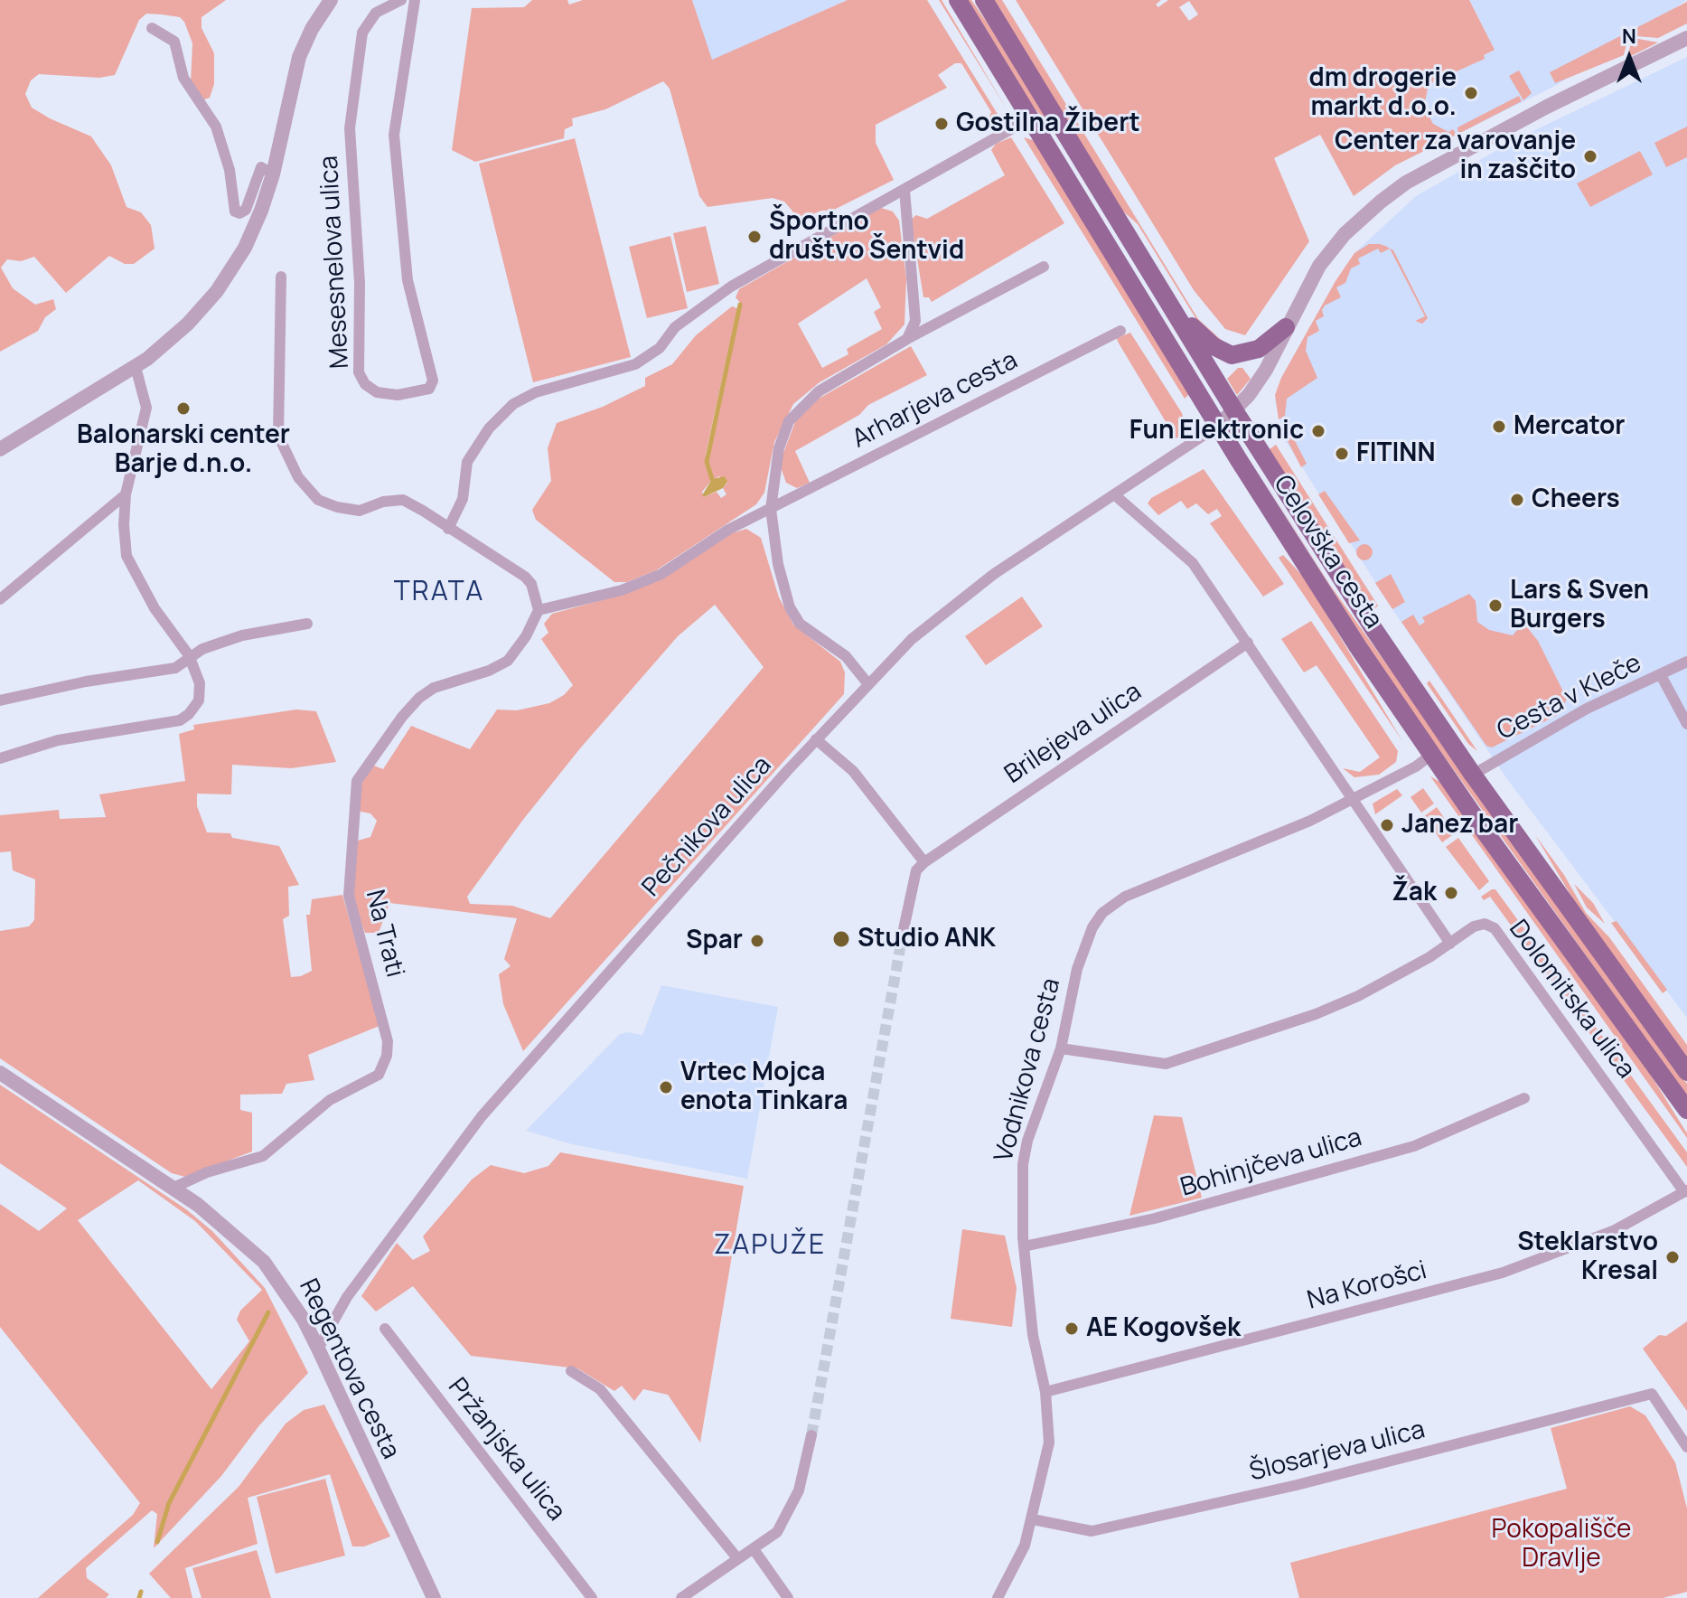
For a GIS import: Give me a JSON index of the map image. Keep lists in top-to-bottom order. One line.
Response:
{"streets":{"main road":["Celovška cesta"],"street":["Mesesnelova ulica","Arharjeva cesta","Cesta v Kleče","Brilejeva ulica","Pečnikova ulica","Na Trati","Dolomitska ulica","Vodnikova cesta","Bohinjčeva ulica","Na Korošci","Regentova cesta","Pržanjska ulica","Šlosarjeva ulica"]},"crossings":[["Arharjeva cesta","Na Trati"],["Celovška cesta","Cesta v Kleče"],["Celovška cesta","Pečnikova ulica"],["Celovška cesta","Vodnikova cesta"],["Pečnikova ulica","Regentova cesta"],["Na Trati","Regentova cesta"],["Dolomitska ulica","Vodnikova cesta"],["Dolomitska ulica","Na Korošci"],["Vodnikova cesta","Bohinjčeva ulica"],["Vodnikova cesta","Na Korošci"],["Vodnikova cesta","Šlosarjeva ulica"]],"districts":["TRATA","ZAPUŽE"],"parks":["Pokopališče Dravlje"],"places":["dm drogerie markt d.o.o.","Gostilna Žibert","Center za varovanje in zaščito","Športno društvo Šentvid","Balonarski center Barje d.n.o.","Mercator","Fun Elektronic","FITINN","Cheers","Lars & Sven Burgers","Janez bar","Žak","Studio ANK","Spar","Vrtec Mojca enota Tinkara","Steklarstvo Kresal","AE Kogovšek"],"north":"top"}
